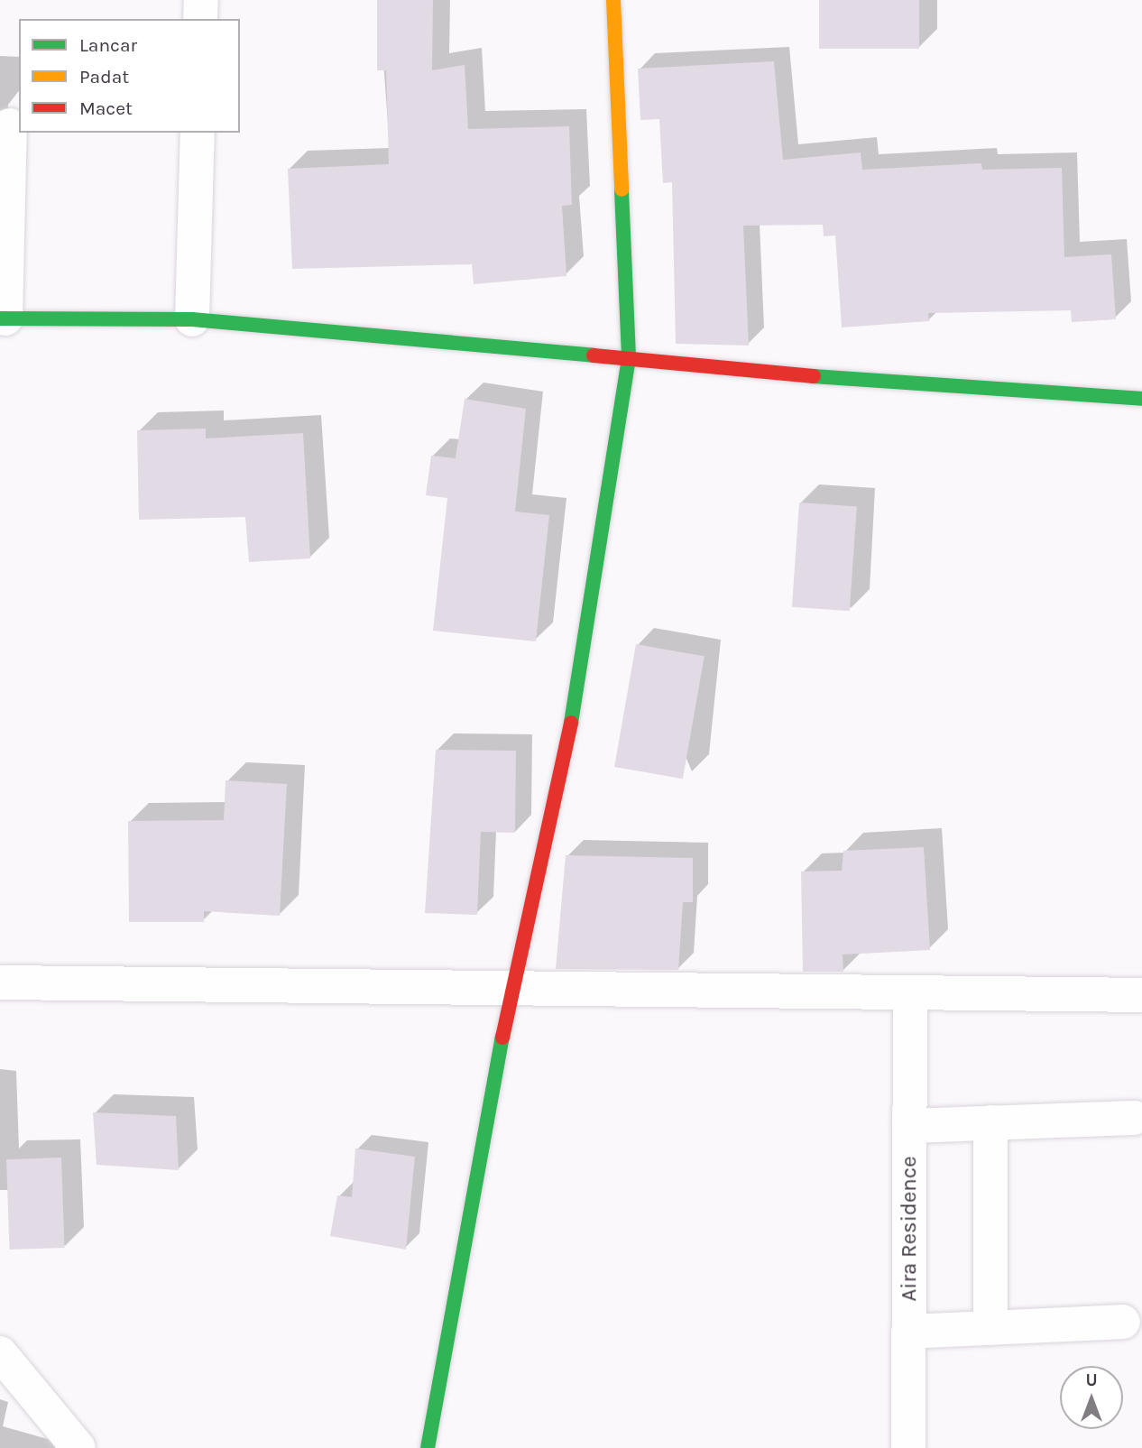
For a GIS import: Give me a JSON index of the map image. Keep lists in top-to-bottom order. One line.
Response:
{"streets":{"street":["Aira Residence"]},"legend":["Lancar","Padat","Macet"],"north":"top"}
